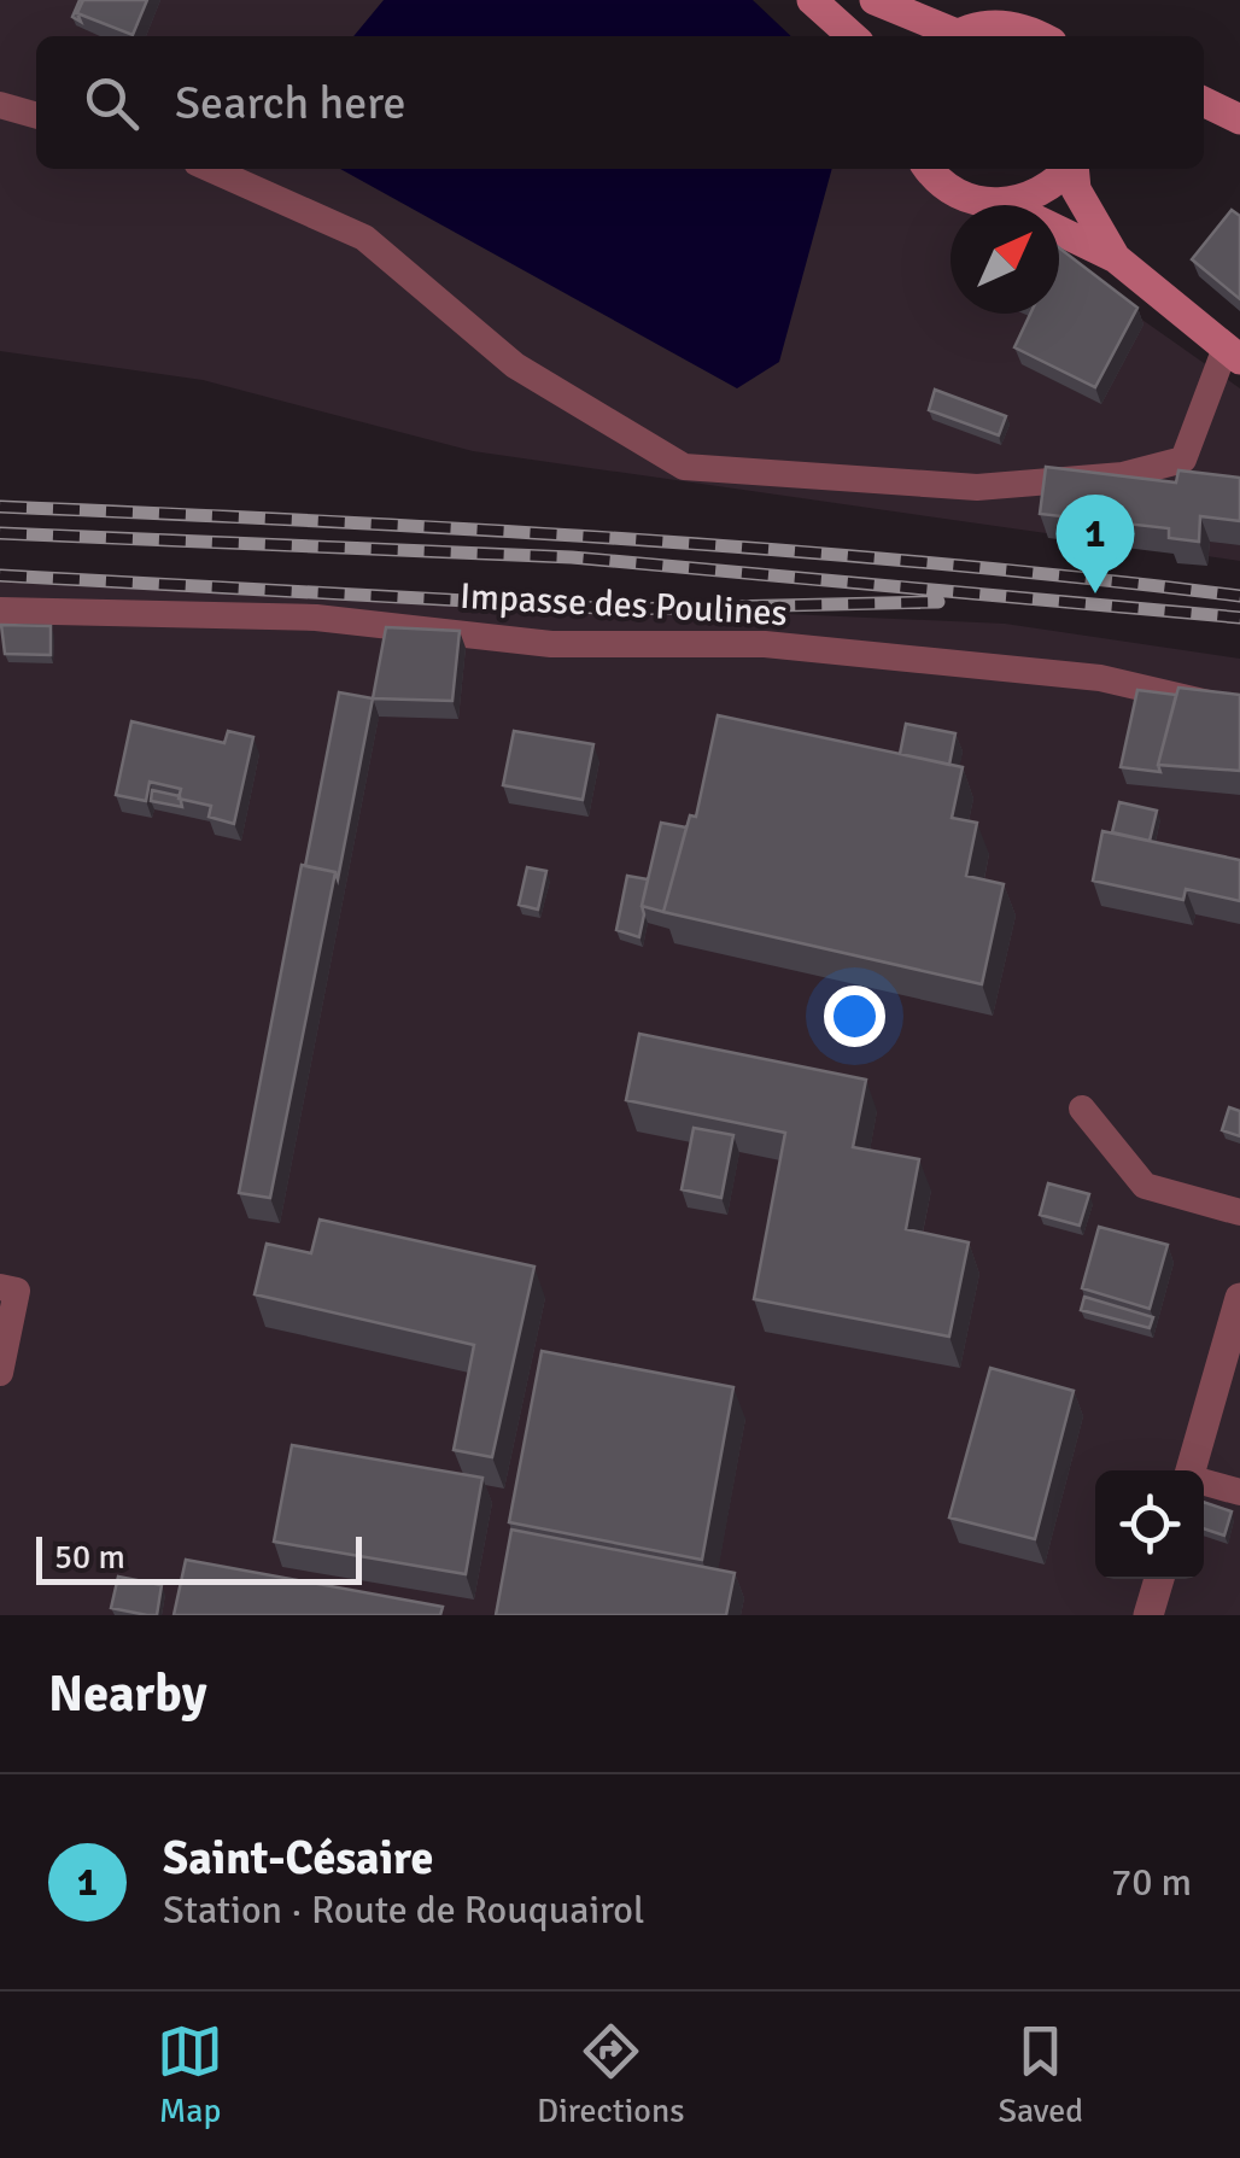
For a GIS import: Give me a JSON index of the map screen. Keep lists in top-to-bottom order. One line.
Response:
{"streets":{"lane":["Impasse des Poulines"]},"scale_bar":"50 m","north":"top right","page":{"search":"Search here","pins":"1","scale":"50 m","heading":"Nearby","list":[{"mark":"1","name":"Saint-Césaire","note":"Station · Route de Rouquairol","value":"70 m"}],"nav":["Map","Directions","Saved"]}}
